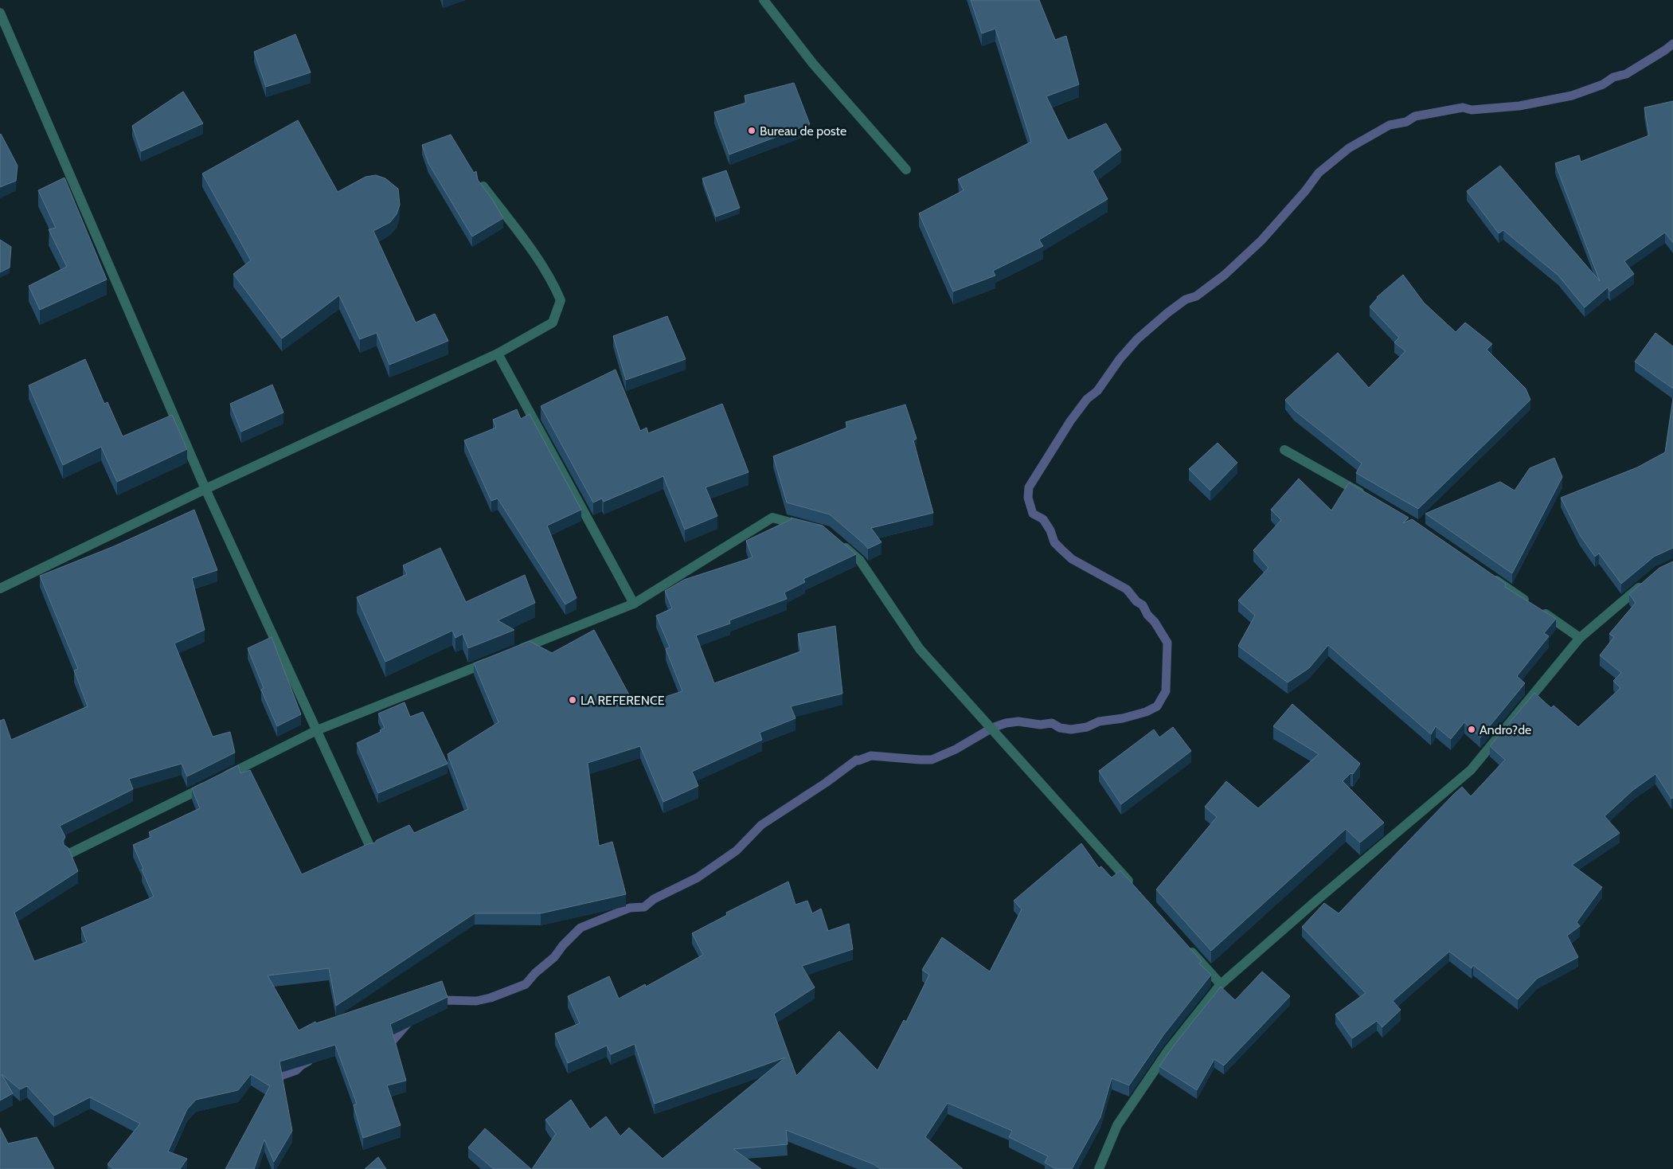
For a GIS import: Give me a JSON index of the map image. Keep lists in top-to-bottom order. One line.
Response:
{"places":["Bureau de poste","LA REFERENCE","Andro?de"]}
